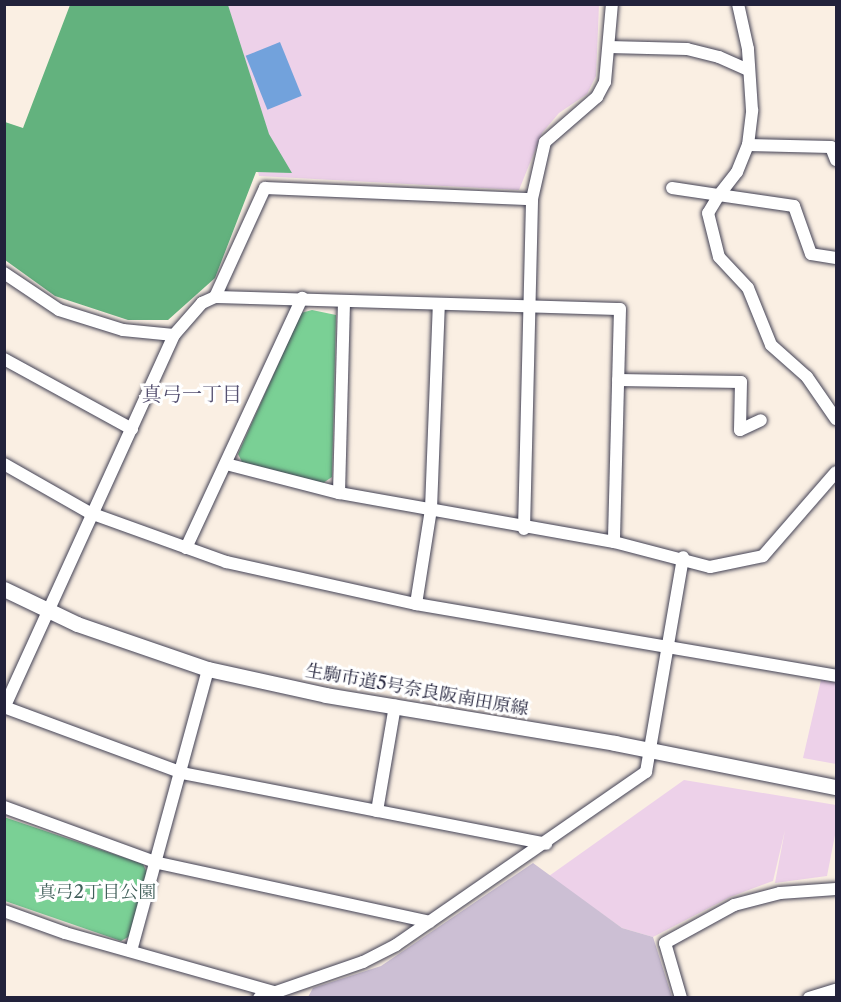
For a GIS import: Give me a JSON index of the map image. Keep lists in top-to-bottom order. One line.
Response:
{"streets":{"street":["生駒市道5号奈良阪南田原線"]},"districts":["真弓一丁目"],"parks":["真弓2丁目公園"]}
